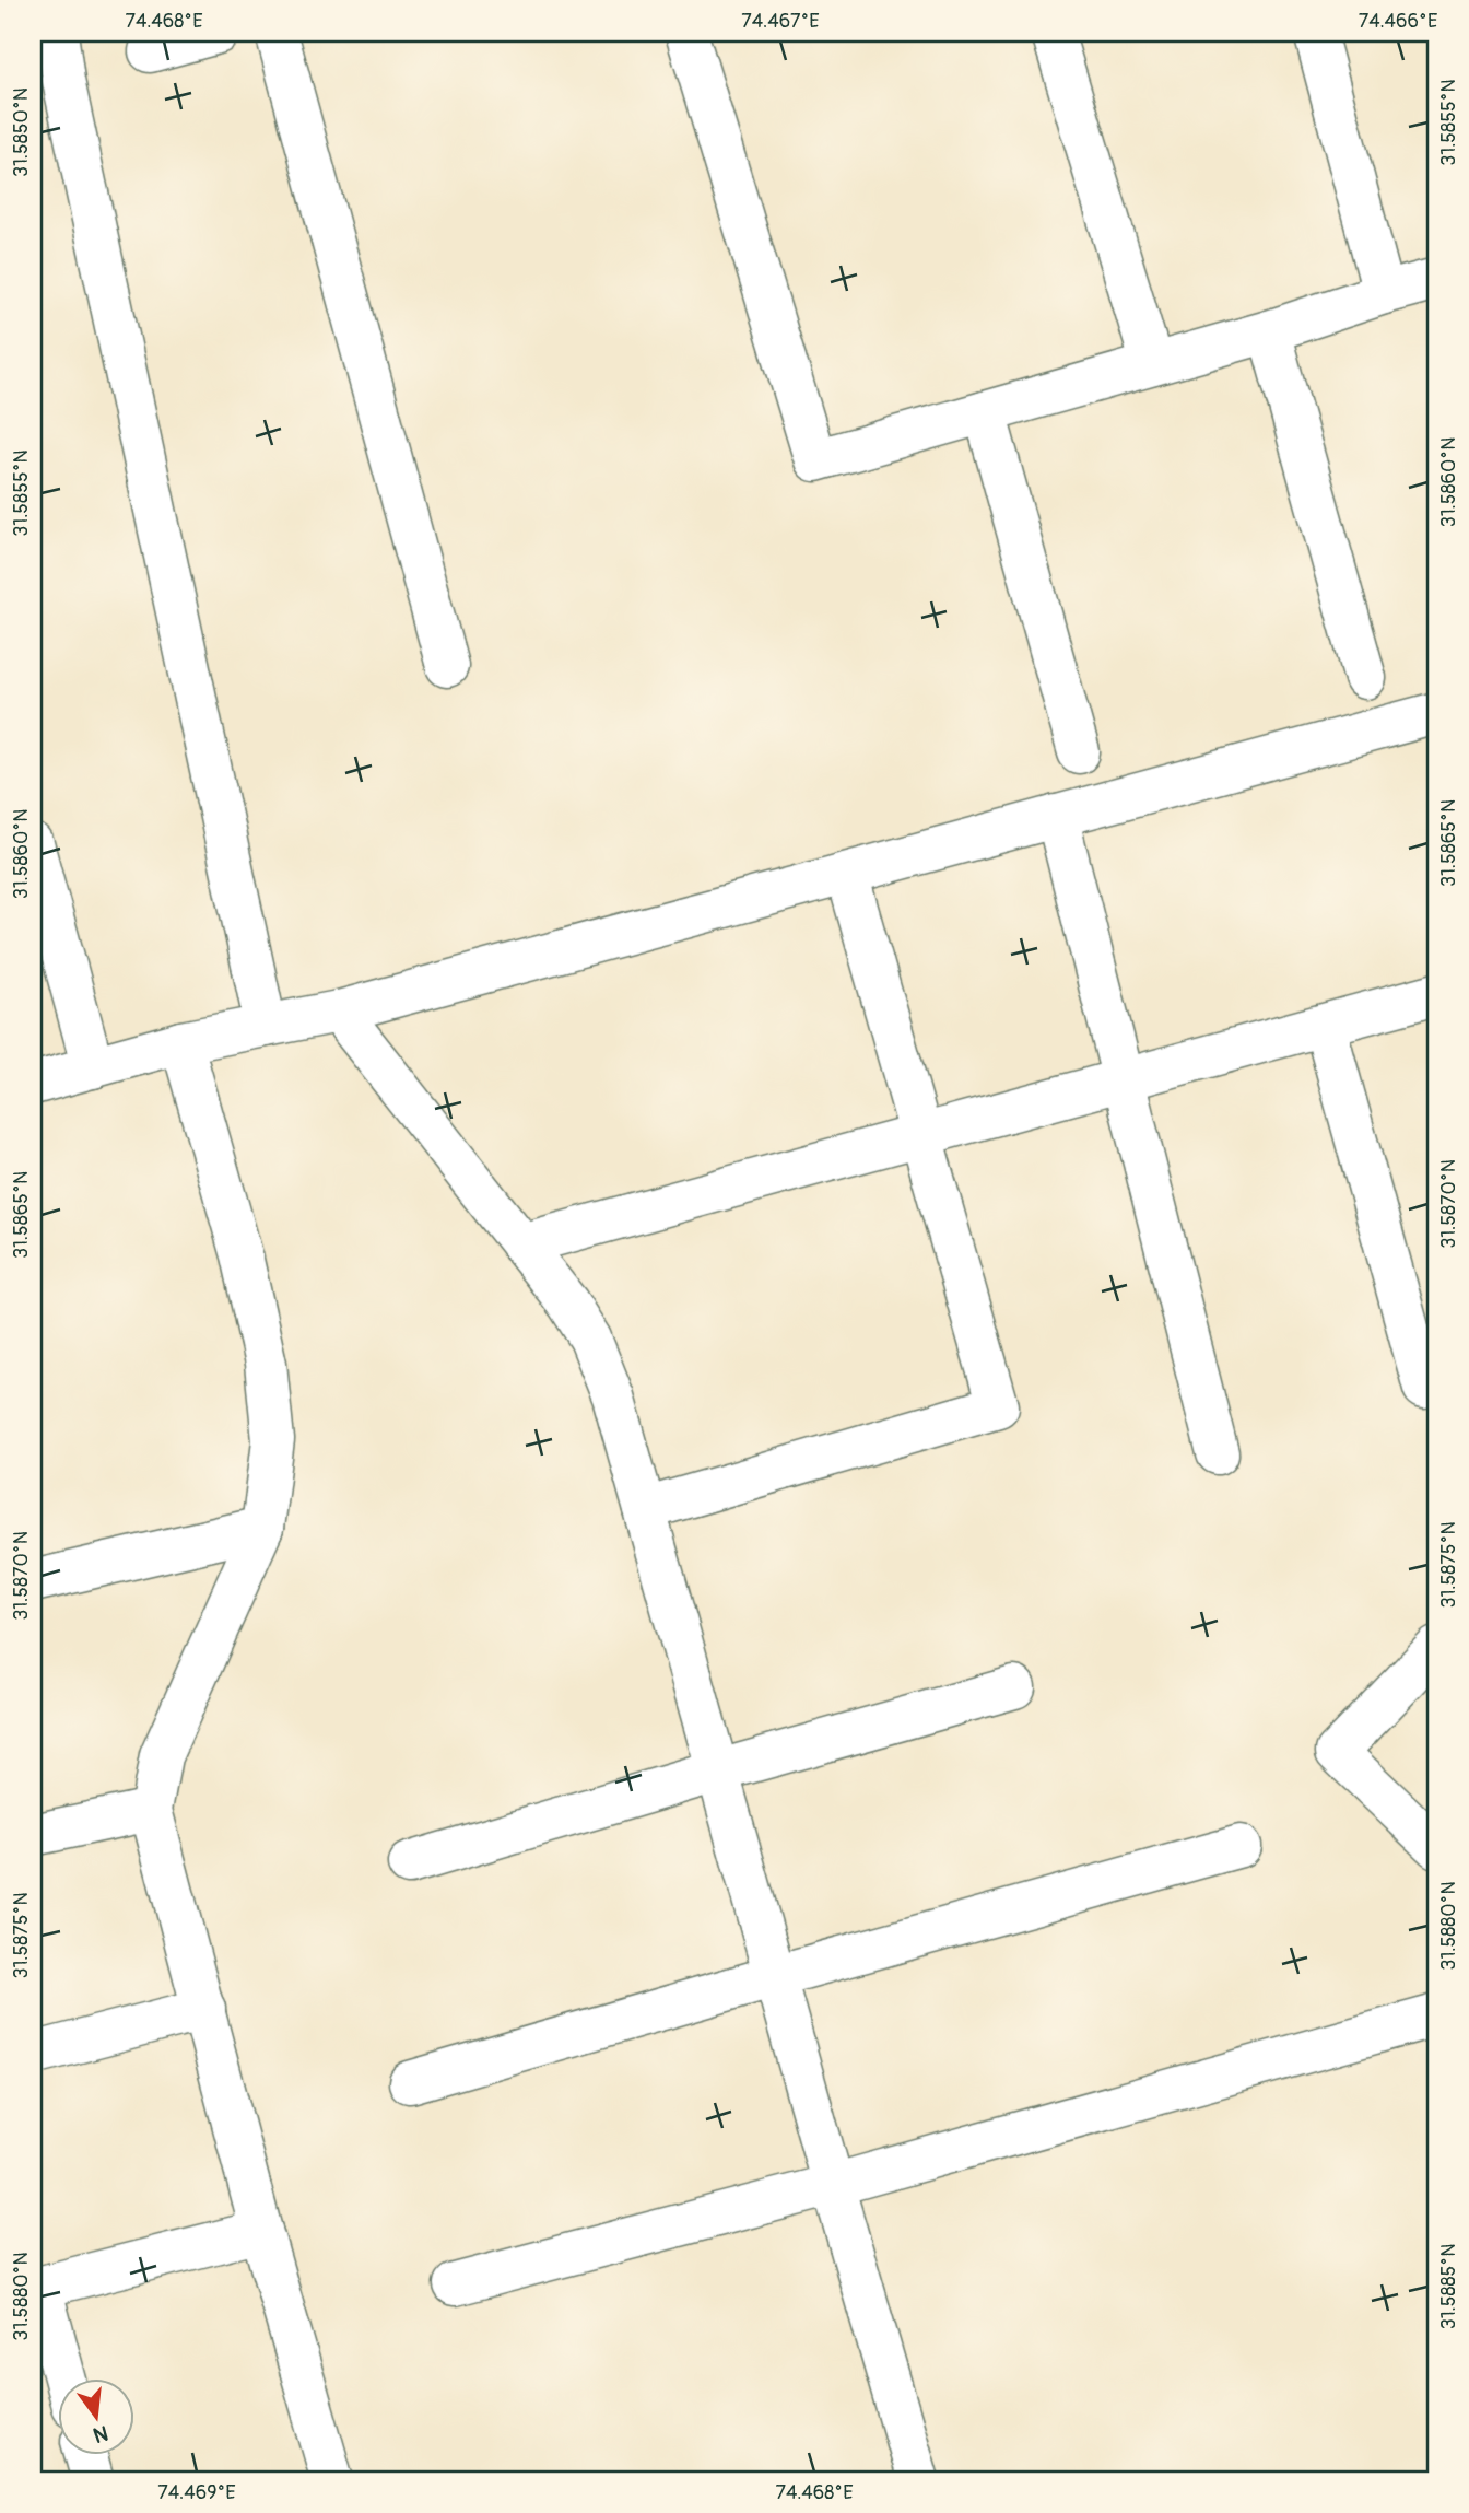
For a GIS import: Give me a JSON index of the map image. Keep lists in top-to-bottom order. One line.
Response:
{"north":"bottom","coordinates":["74.468°E","74.467°E","74.466°E","31.5855°N","31.5850°N","31.5860°N","31.5865°N","31.5870°N","31.5875°N","31.5880°N","31.5885°N","74.469°E"]}
